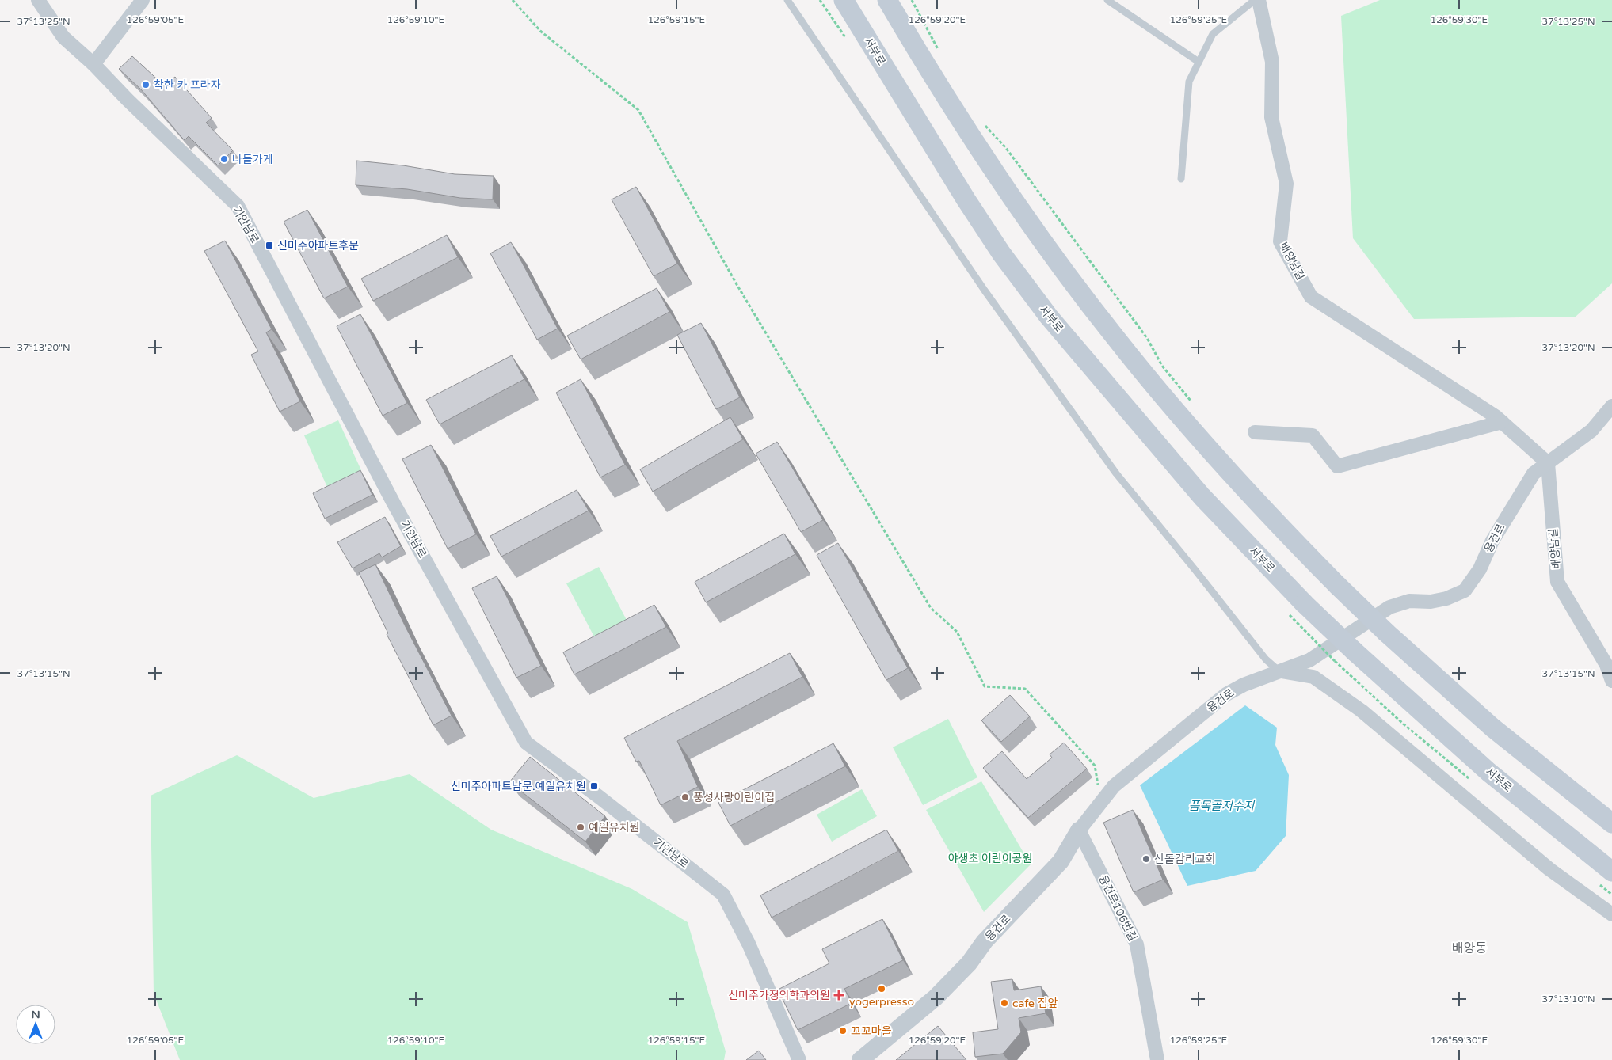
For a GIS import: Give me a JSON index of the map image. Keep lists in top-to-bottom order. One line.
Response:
{"streets":{"main road":["서부로"],"street":["기안남로","배양남길","융건로","융건로106번길"]},"crossings":[["배양남길","융건로"],["융건로","융건로106번길"]],"districts":["배양동"],"water":["품목골저수지"],"parks":["야생초 어린이공원"],"places":{"other":["착한 카 프라자","나들가게","풍성사랑어린이집","예일유치원","산돌감리교회","yogerpresso","cafe 집앞","꼬꼬마을"],"transit":["신미주아파트후문","신미주아파트남문.예일유치원"],"health":["신미주가정의학과의원"]},"north":"top","coordinates":["126°59'05\"E","126°59'10\"E","126°59'15\"E","126°59'20\"E","126°59'25\"E","126°59'30\"E","37°13'25\"N","37°13'20\"N","37°13'15\"N","37°13'10\"N"]}
